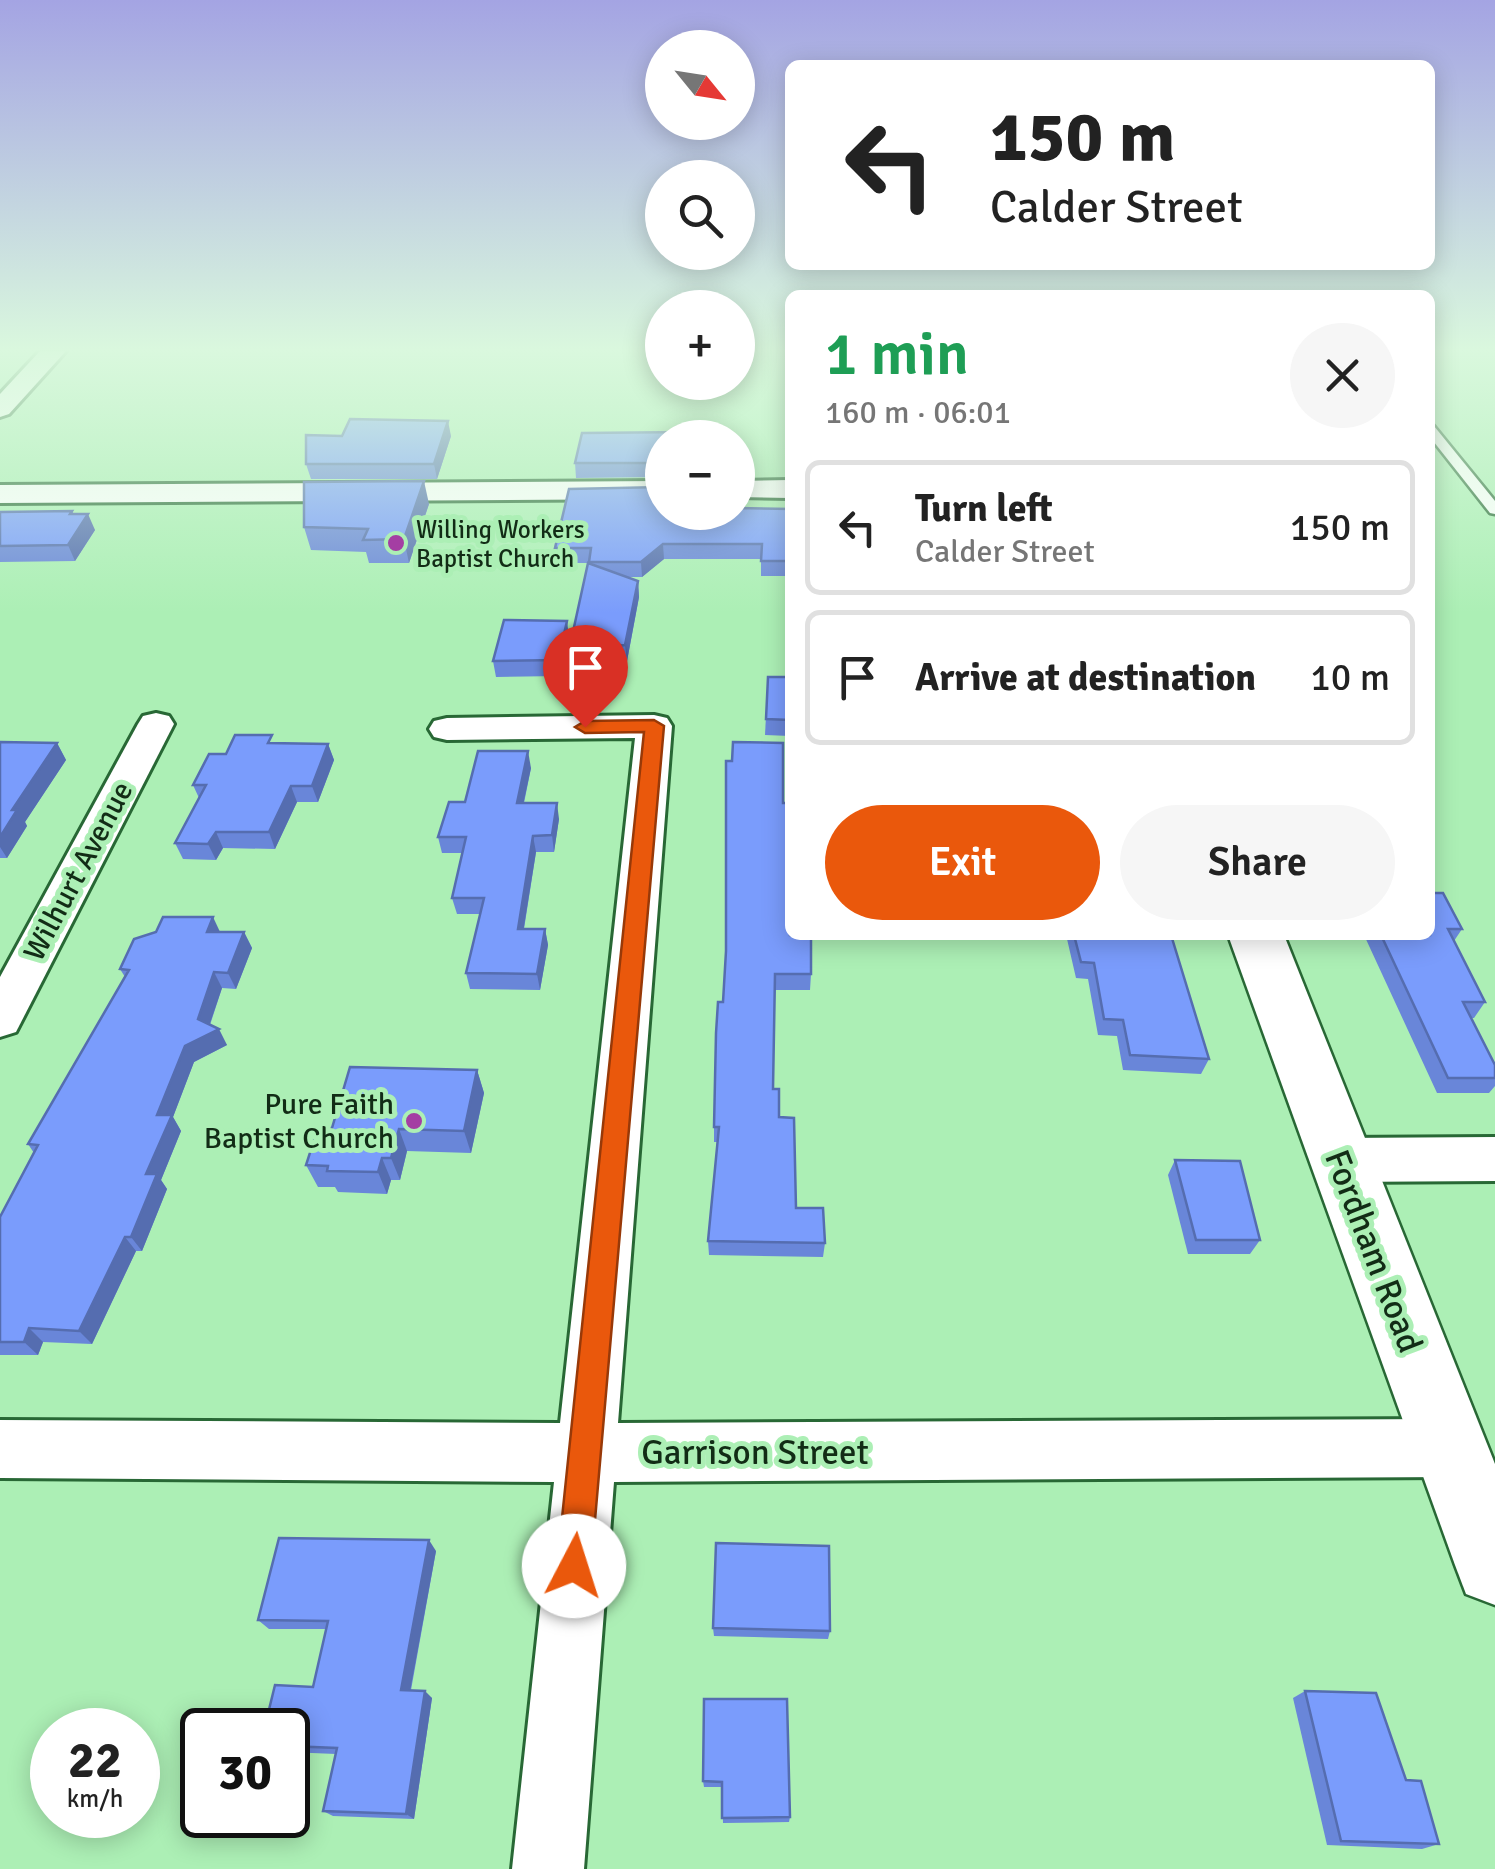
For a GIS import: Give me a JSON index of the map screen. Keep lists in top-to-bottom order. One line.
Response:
{"streets":{"street":["Wilhurt Avenue","Fordham Road","Garrison Street"]},"crossings":[["Fordham Road","Garrison Street"]],"places":["Willing Workers Baptist Church","Pure Faith Baptist Church"],"north":"bottom right","page":{"map_buttons":["+","−"],"turn":["150 m","Calder Street"],"heading":["1 min","160 m · 06:01"],"list":[{"name":"Turn left","note":"Calder Street","value":"150 m"},{"name":"Arrive at destination","value":"10 m"}],"buttons":["Exit","Share"],"speed":"22 km/h","limit":"30"}}
